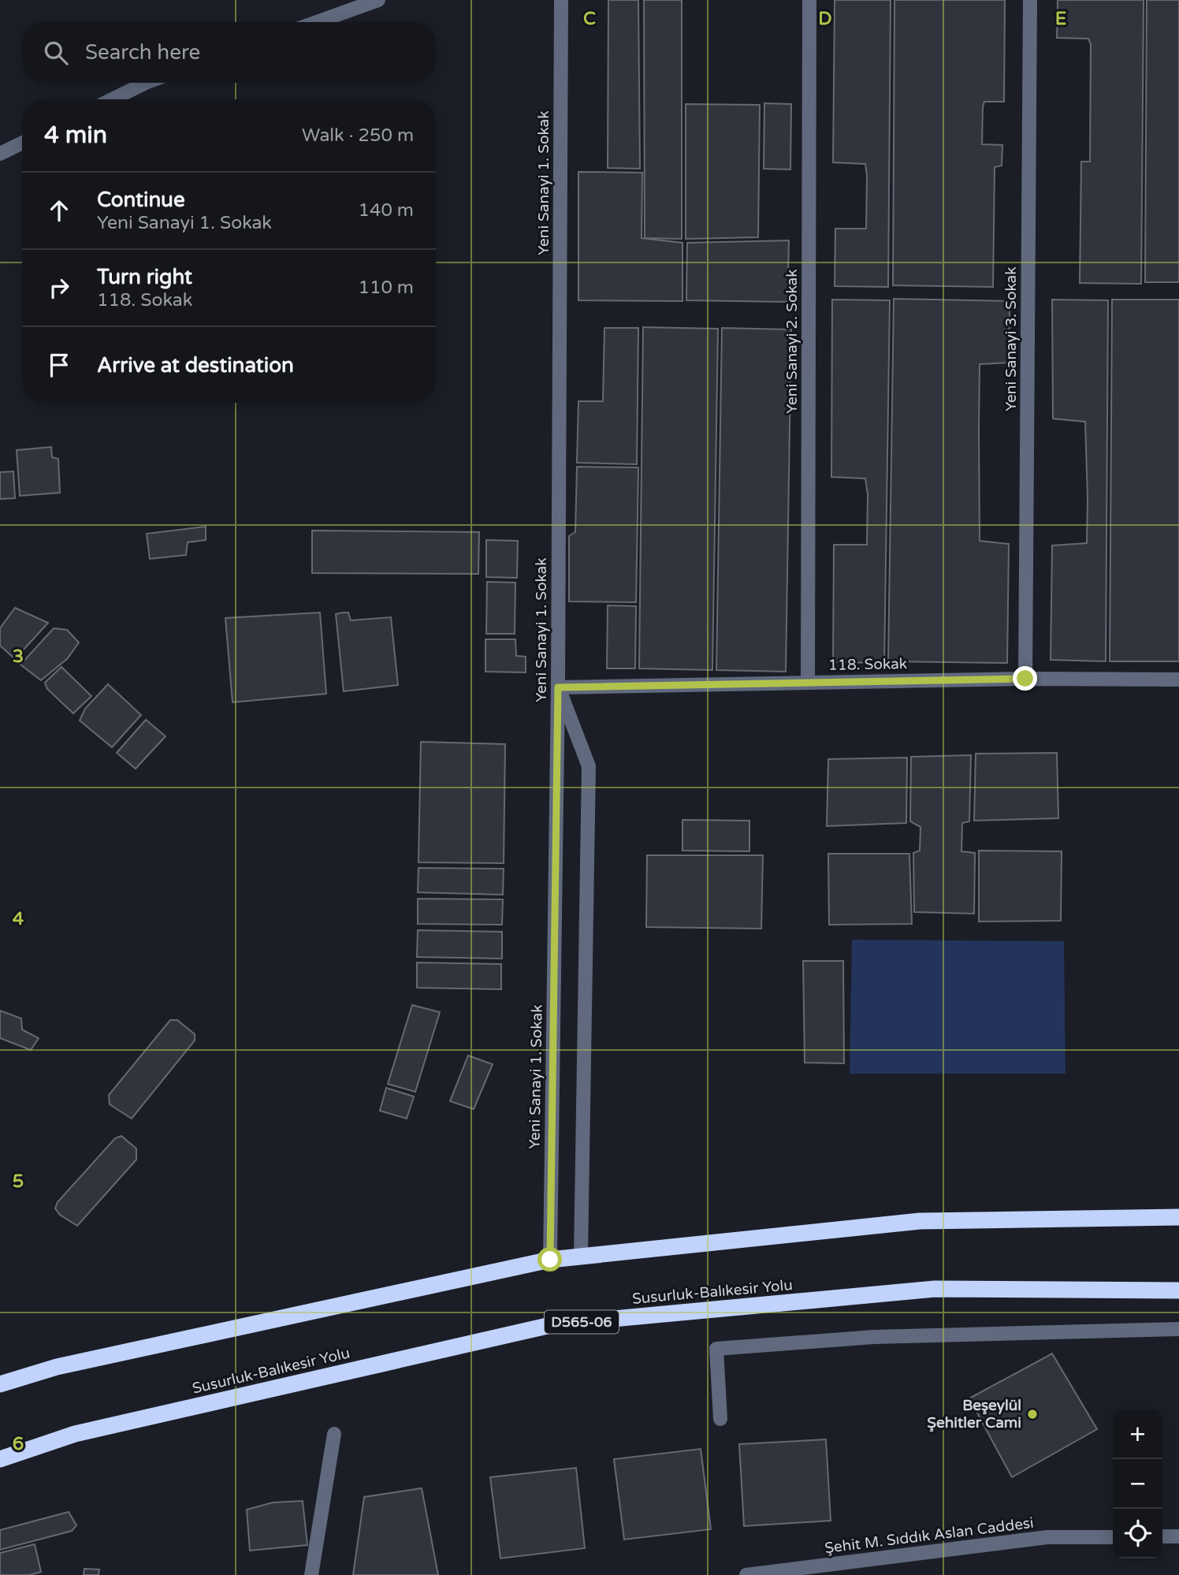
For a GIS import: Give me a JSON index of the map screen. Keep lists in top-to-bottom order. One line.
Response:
{"streets":{"highway":["Susurluk-Balıkesir Yolu","D565-06"],"street":["Yeni Sanayi 1. Sokak","Yeni Sanayi 3. Sokak","Yeni Sanayi 2. Sokak","118. Sokak","Şehit M. Sıddık Aslan Caddesi"]},"crossings":[["Yeni Sanayi 1. Sokak","118. Sokak"],["Yeni Sanayi 3. Sokak","118. Sokak"],["Yeni Sanayi 2. Sokak","118. Sokak"]],"places":["Beşeylül Şehitler Cami"],"page":{"search":"Search here","heading":["4 min","Walk · 250 m"],"list":[["Continue","Yeni Sanayi 1. Sokak","140 m"],["Turn right","118. Sokak","110 m"],"Arrive at destination"],"map_buttons":["+","−"]},"grid":{"columns":["C","D","E"],"rows":["3","4","5","6"]}}
